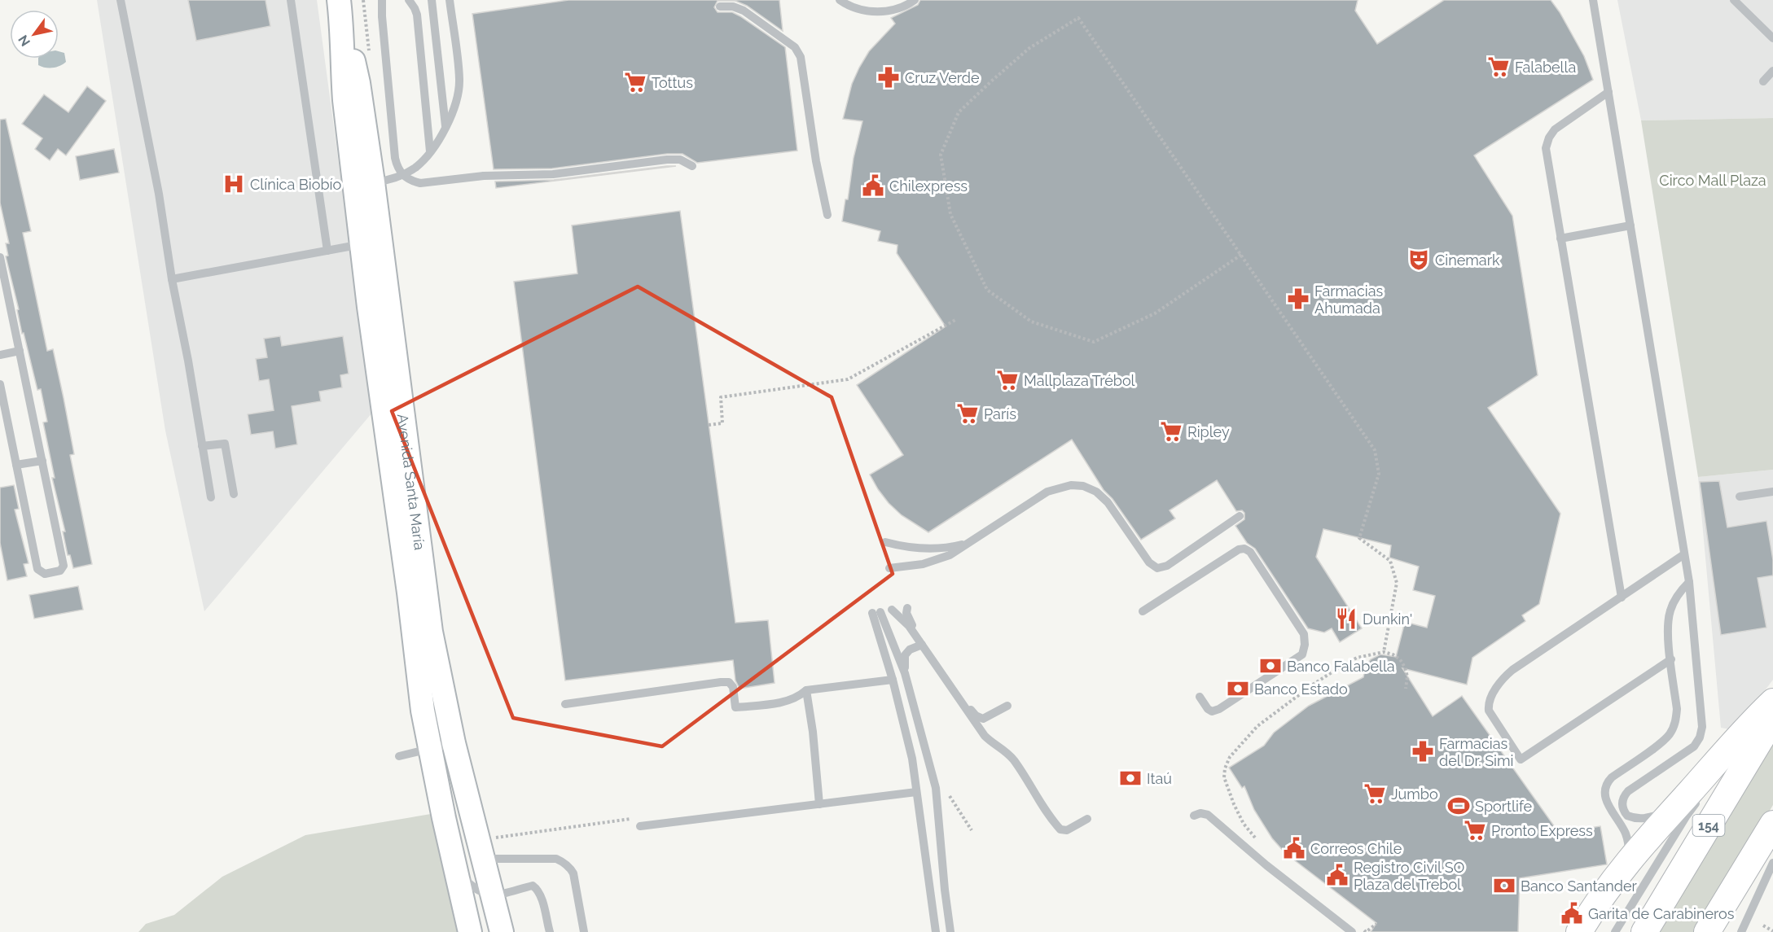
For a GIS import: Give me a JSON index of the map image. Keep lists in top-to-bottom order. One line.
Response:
{"streets":{"main road":["Avenida Santa María","154"]},"parks":["Circo Mall Plaza"],"places":{"supermarket":["Falabella","Tottus","Mallplaza Trébol","París","Ripley","Jumbo","Pronto Express"],"pharmacy":["Cruz Verde","Farmacias Ahumada","Farmacias del Dr. Simi"],"hospital":["Clínica Biobío"],"public building":["Chilexpress","Correos Chile","Registro Civil SO Plaza del Trebol","Garita de Carabineros"],"theatre":["Cinemark"],"restaurant":["Dunkin'"],"bank":["Banco Falabella","Banco Estado","Itaú","Banco Santander"],"sports":["Sportlife"]},"north":"bottom left"}
